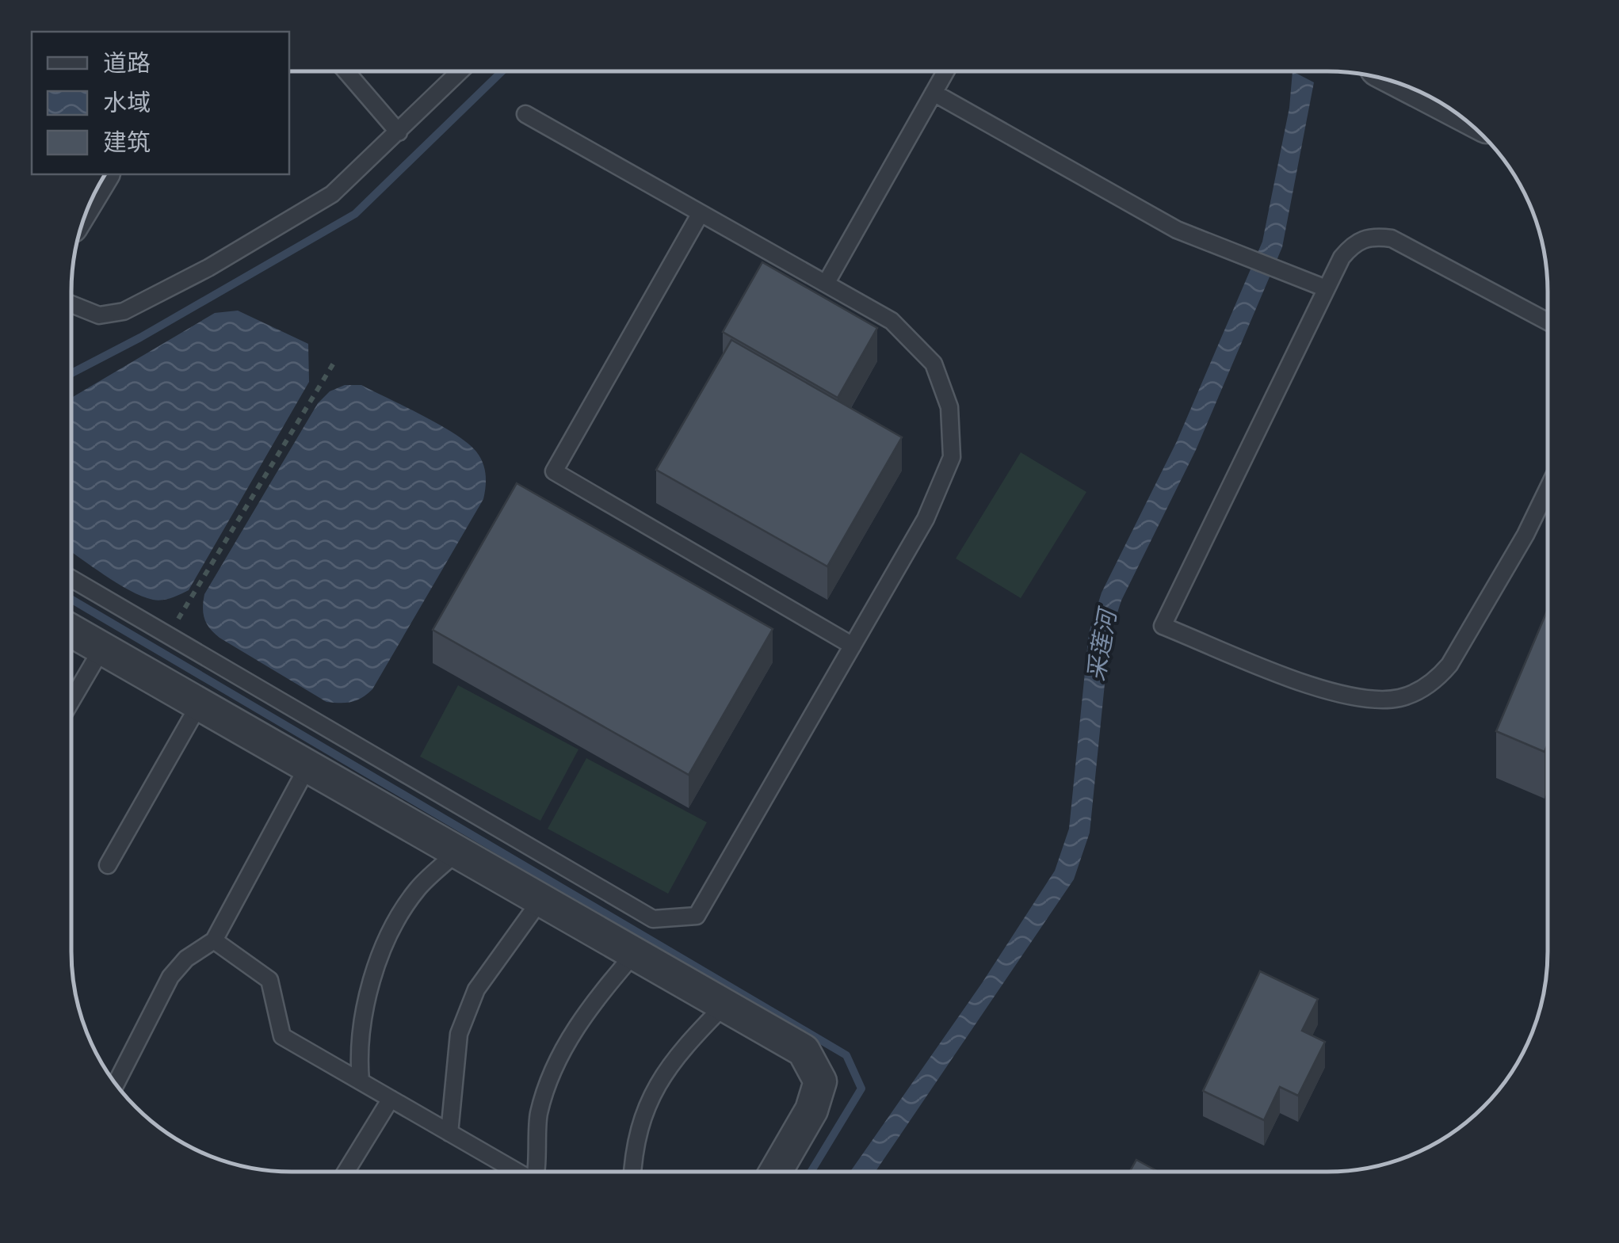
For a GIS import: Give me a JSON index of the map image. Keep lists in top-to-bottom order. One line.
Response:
{"water":["采莲河"],"legend":["道路","水域","建筑"]}
